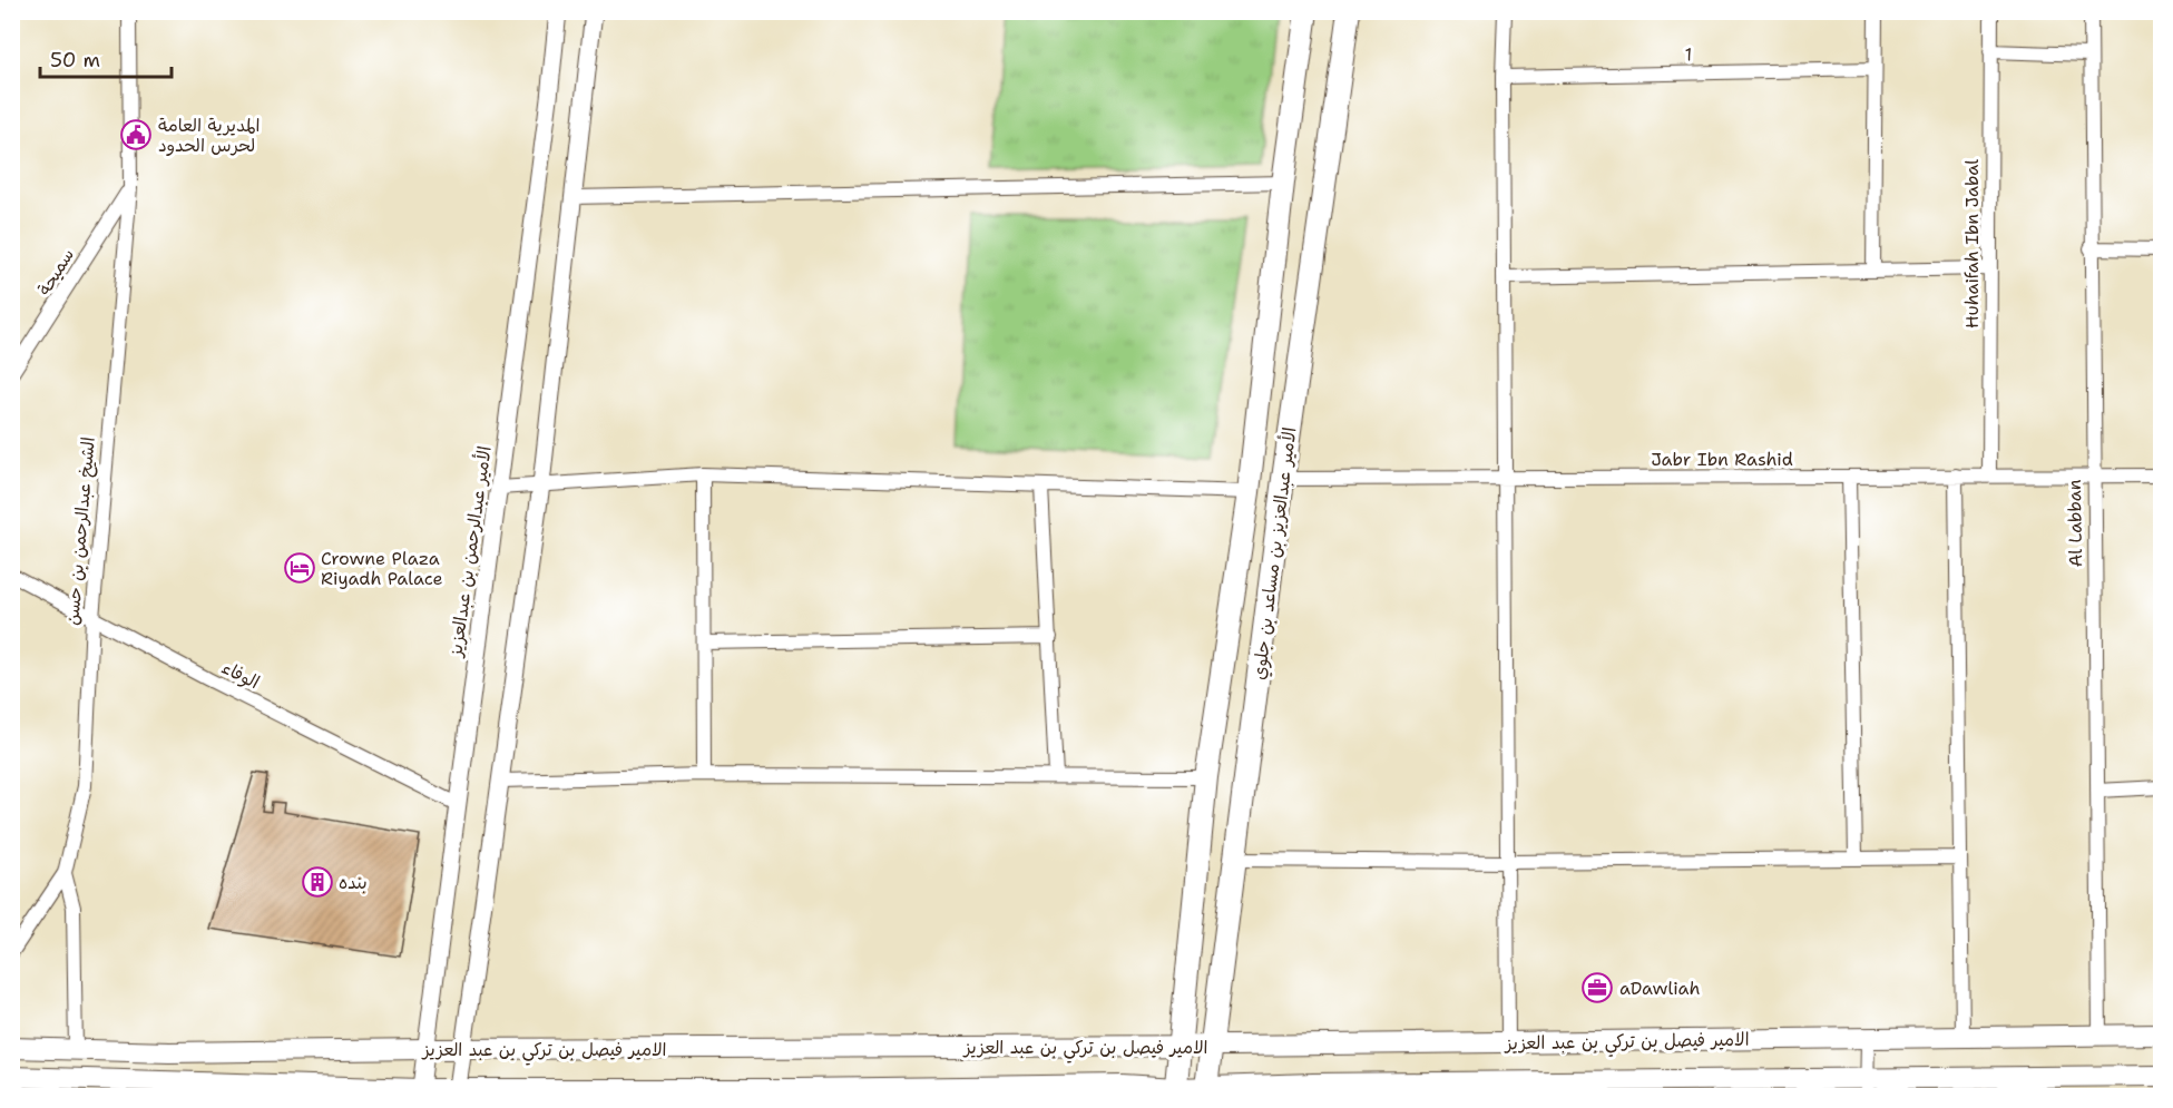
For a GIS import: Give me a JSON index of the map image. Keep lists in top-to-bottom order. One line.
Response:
{"streets":{"main road":["الأمير عبدالعزيز بن مساعد بن جلوي","الامير فيصل بن تركي بن عبد العزيز"],"street":["1","Huhaifah Ibn Jabal","سميحة","Jabr Ibn Rashid","Al Labban","الشيخ عبدالرحمن بن حسن","الأمير عبدالرحمن بن عبدالعزيز","الوفاء"]},"crossings":[["Huhaifah Ibn Jabal","Jabr Ibn Rashid"],["سميحة","الشيخ عبدالرحمن بن حسن"],["Jabr Ibn Rashid","Al Labban"],["Jabr Ibn Rashid","الأمير عبدالعزيز بن مساعد بن جلوي"],["Al Labban","الامير فيصل بن تركي بن عبد العزيز"],["الشيخ عبدالرحمن بن حسن","الوفاء"],["الشيخ عبدالرحمن بن حسن","الامير فيصل بن تركي بن عبد العزيز"],["الأمير عبدالرحمن بن عبدالعزيز","الوفاء"],["الأمير عبدالرحمن بن عبدالعزيز","الامير فيصل بن تركي بن عبد العزيز"],["الأمير عبدالعزيز بن مساعد بن جلوي","الامير فيصل بن تركي بن عبد العزيز"]],"places":{"public building":["المديرية العامة لحرس الحدود"],"hotel":["Crowne Plaza Riyadh Palace"],"building":["بنده"],"office":["aDawliah"]},"scale_bar":"50 m"}
